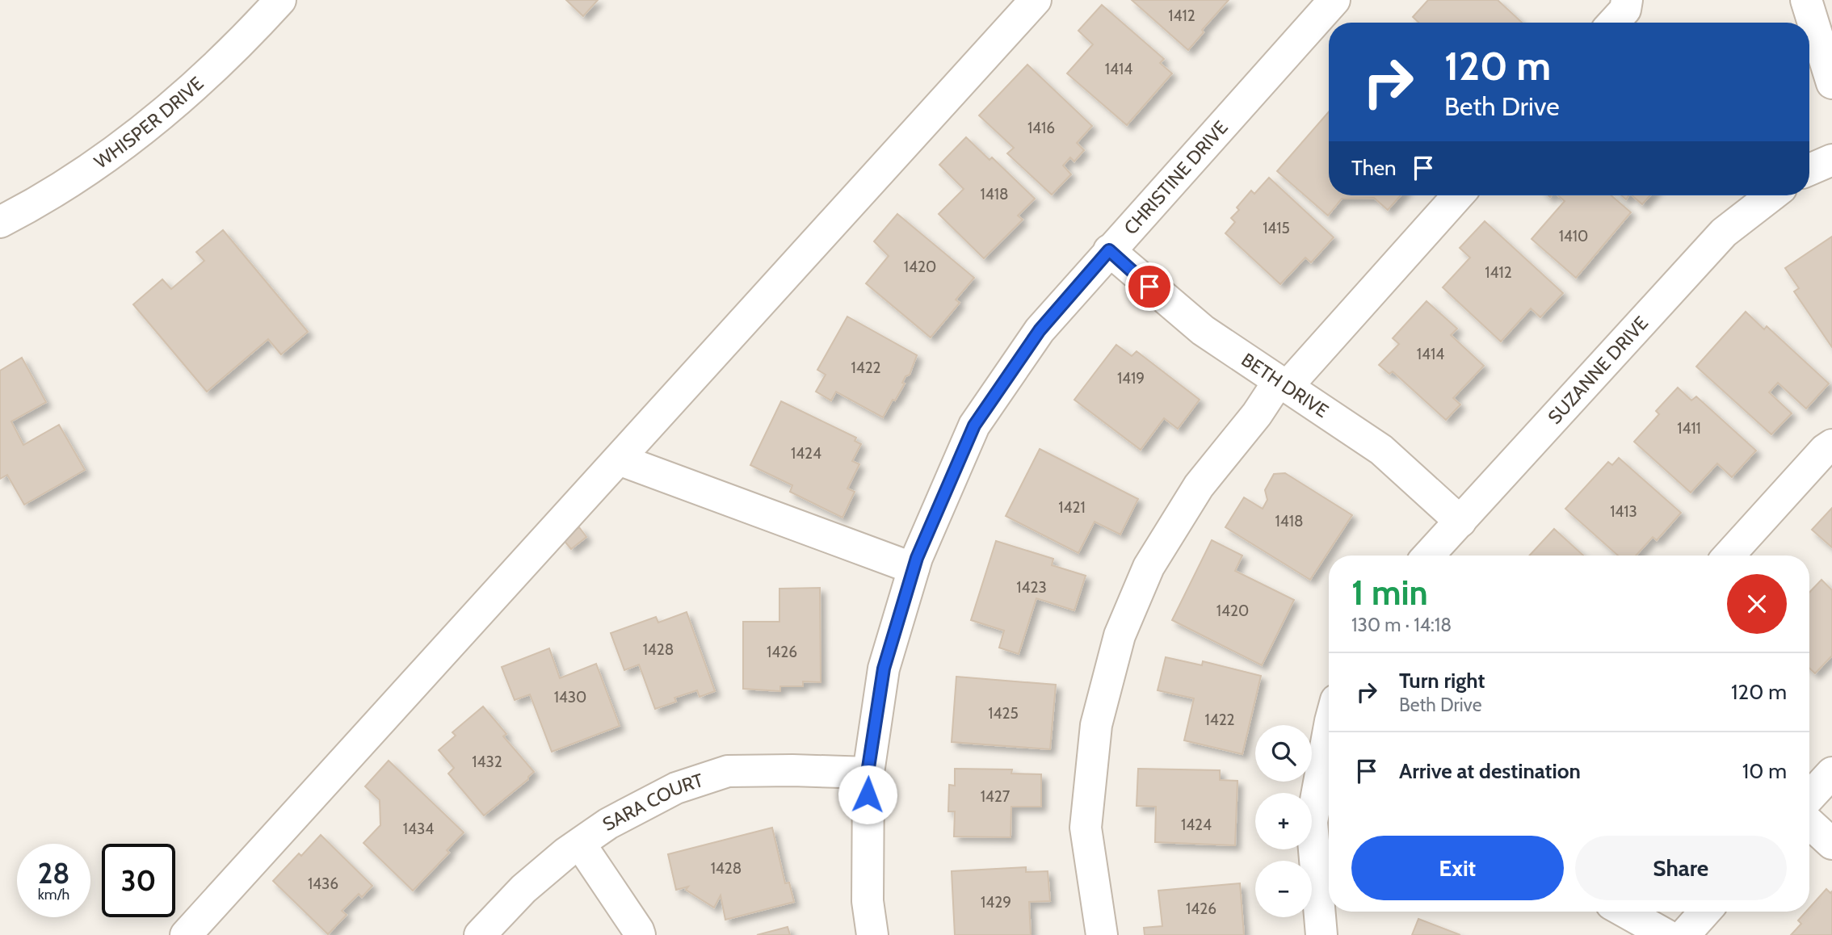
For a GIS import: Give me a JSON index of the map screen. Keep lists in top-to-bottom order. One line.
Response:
{"streets":{"street":["WHISPER DRIVE","CHRISTINE DRIVE","SUZANNE DRIVE","BETH DRIVE","SARA COURT"]},"crossings":[["CHRISTINE DRIVE","BETH DRIVE"],["CHRISTINE DRIVE","SARA COURT"],["SUZANNE DRIVE","BETH DRIVE"]],"house_numbers":["1412","1414","1416","1418","1415","1410","1420","1412","1414","1422","1419","1411","1424","1421","1413","1418","1423","1420","1428","1426","1430","1425","1422","1432","1427","1424","1434","1428","1436","1429","1426"],"page":{"turn":["120 m","Beth Drive"],"then":"Then","heading":["1 min","130 m · 14:18"],"list":[{"name":"Turn right","note":"Beth Drive","value":"120 m"},{"name":"Arrive at destination","value":"10 m"}],"map_buttons":["+","−"],"buttons":["Exit","Share"],"speed":"28 km/h","limit":"30"}}
